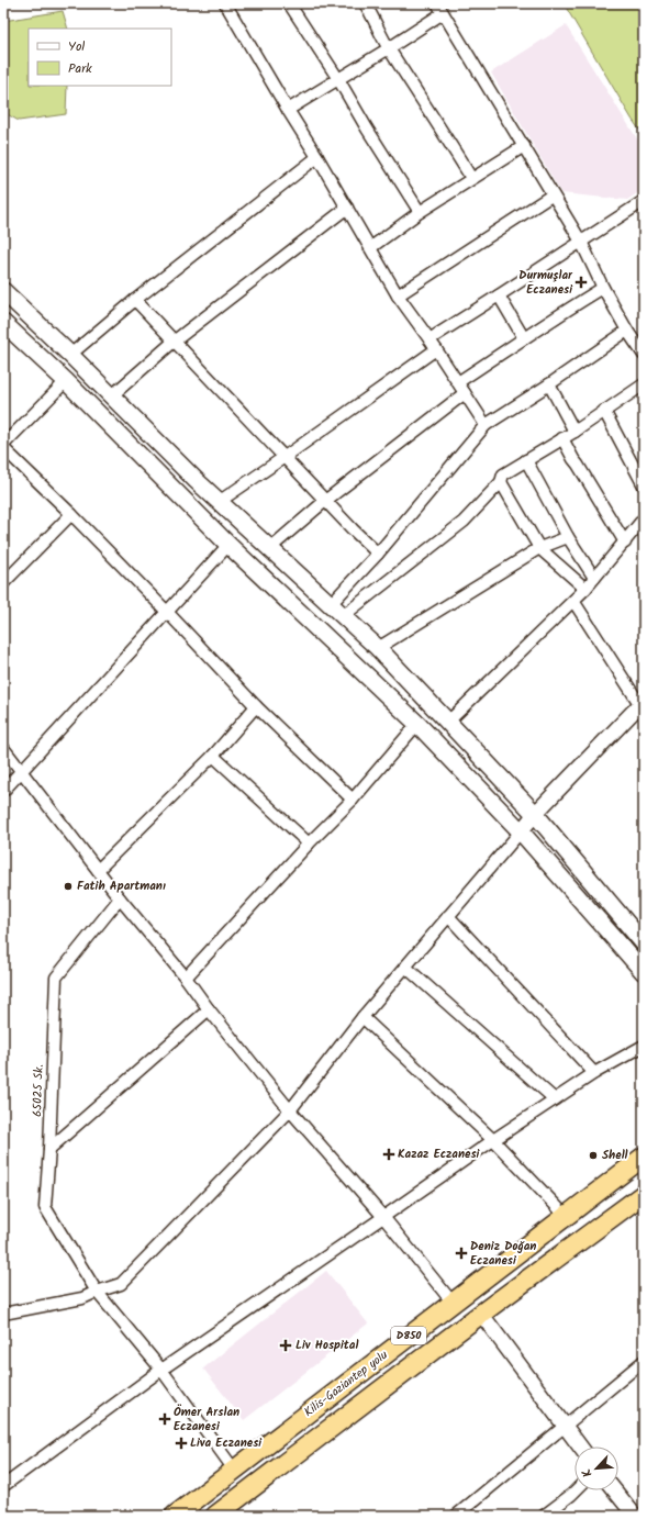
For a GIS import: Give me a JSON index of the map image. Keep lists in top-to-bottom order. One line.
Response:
{"streets":{"highway":["D850","Kilis-Gaziantep yolu"],"street":["65025 Sk."]},"crossings":[["65025 Sk.","Kilis-Gaziantep yolu"]],"places":{"health":["Durmuşlar Eczanesi","Kazaz Eczanesi","Deniz Doğan Eczanesi","Liv Hospital","Ömer Arslan Eczanesi","Liva Eczanesi"],"other":["Fatih Apartmanı","Shell"]},"legend":["Yol","Park"],"north":"bottom left"}
